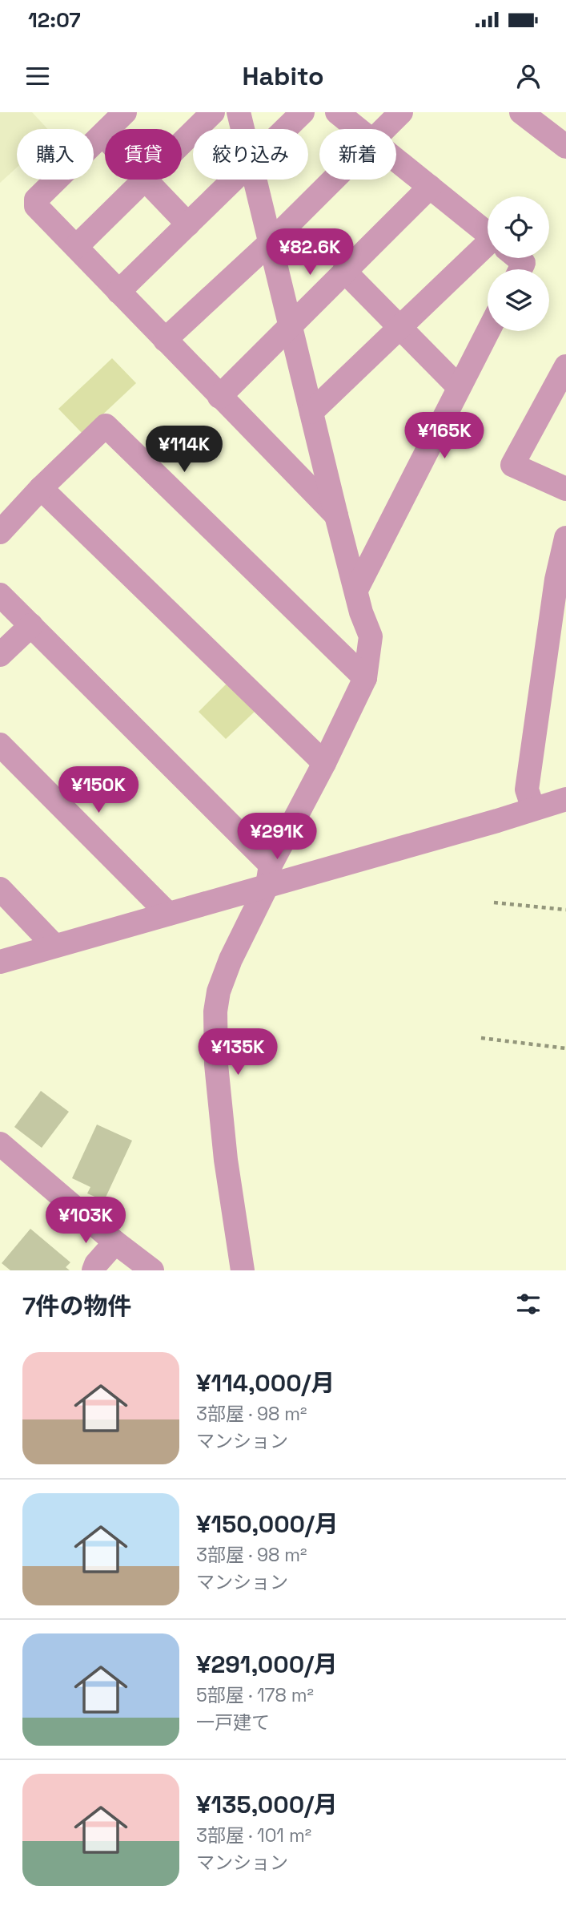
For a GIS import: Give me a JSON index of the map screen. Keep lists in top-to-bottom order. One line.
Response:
{"page":{"status":"12:07","header":"Habito","chip":["購入","賃貸","絞り込み","新着"],"price":["¥82.6K","¥165K","¥114K","¥150K","¥291K","¥135K","¥103K"],"heading":"7件の物件","list":[{"name":"¥114,000/月","note":"3部屋 · 98 m² · マンション"},{"name":"¥150,000/月","note":"3部屋 · 98 m² · マンション"},{"name":"¥291,000/月","note":"5部屋 · 178 m² · 一戸建て"},{"name":"¥135,000/月","note":"3部屋 · 101 m² · マンション"}]}}
